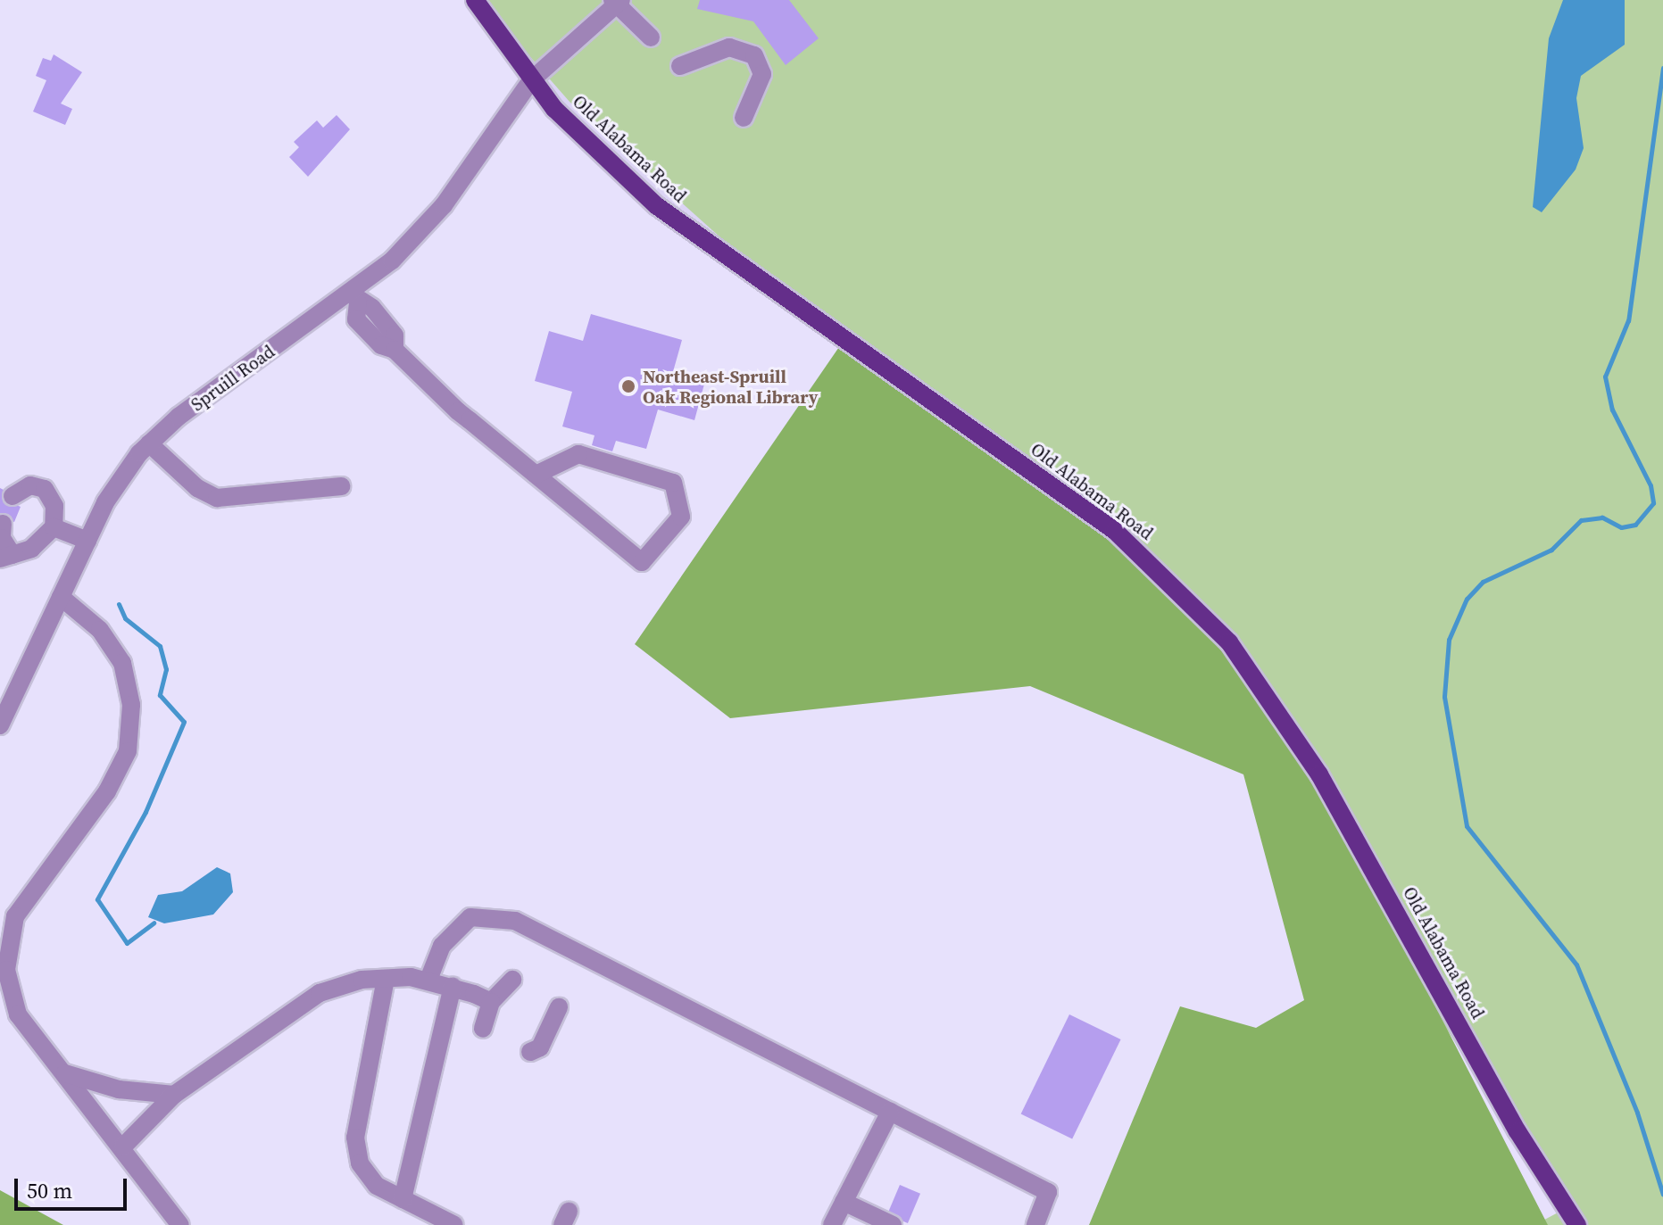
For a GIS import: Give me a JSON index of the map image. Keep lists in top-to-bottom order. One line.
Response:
{"streets":{"main road":["Old Alabama Road"],"street":["Spruill Road"]},"crossings":[["Old Alabama Road","Spruill Road"]],"places":["Northeast-Spruill Oak Regional Library"],"scale_bar":"50 m"}
